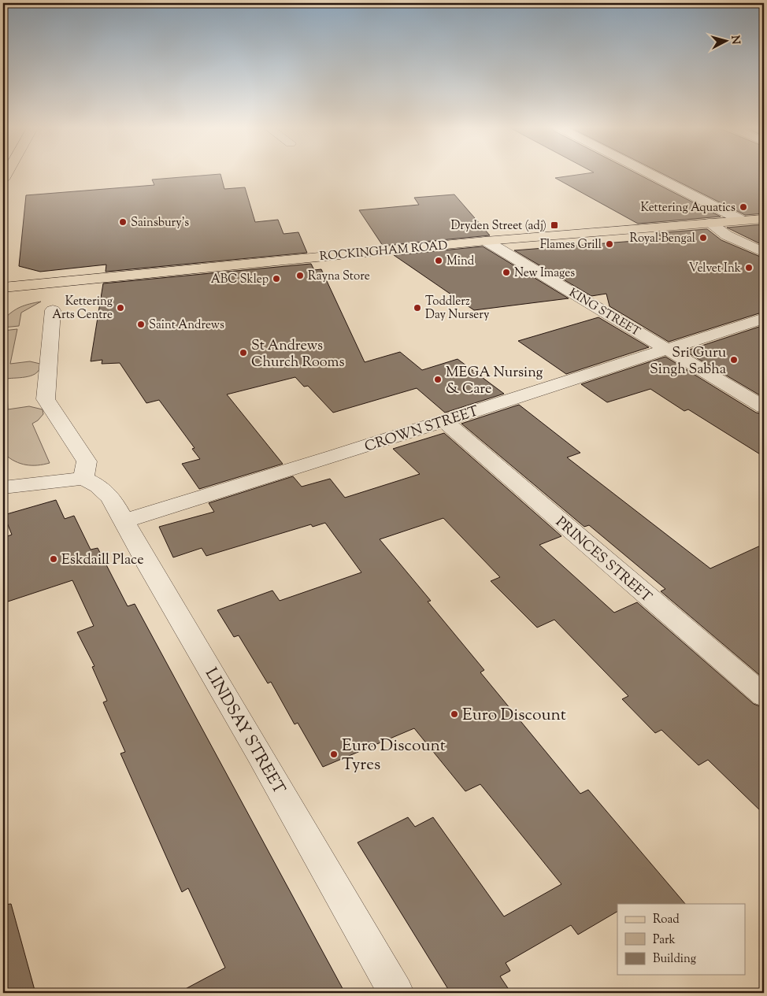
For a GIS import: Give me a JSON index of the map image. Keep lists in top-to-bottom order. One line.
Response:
{"streets":{"main road":["ROCKINGHAM ROAD"],"street":["KING STREET","CROWN STREET","PRINCES STREET","LINDSAY STREET"]},"crossings":[["ROCKINGHAM ROAD","KING STREET"],["KING STREET","CROWN STREET"],["CROWN STREET","PRINCES STREET"],["CROWN STREET","LINDSAY STREET"]],"places":{"other":["Kettering Aquatics","Sainsbury's","Royal Bengal","Flames Grill","Mind","Velvet Ink","New Images","Rayna Store","ABC Sklep","Kettering Arts Centre","Toddlerz Day Nursery","Saint Andrews","St Andrews Church Rooms","Sri Guru Singh Sabha","MEGA Nursing & Care","Eskdaill Place","Euro Discount","Euro Discount Tyres"],"transit":["Dryden Street (adj)"]},"legend":["Road","Park","Building"],"north":"right"}
